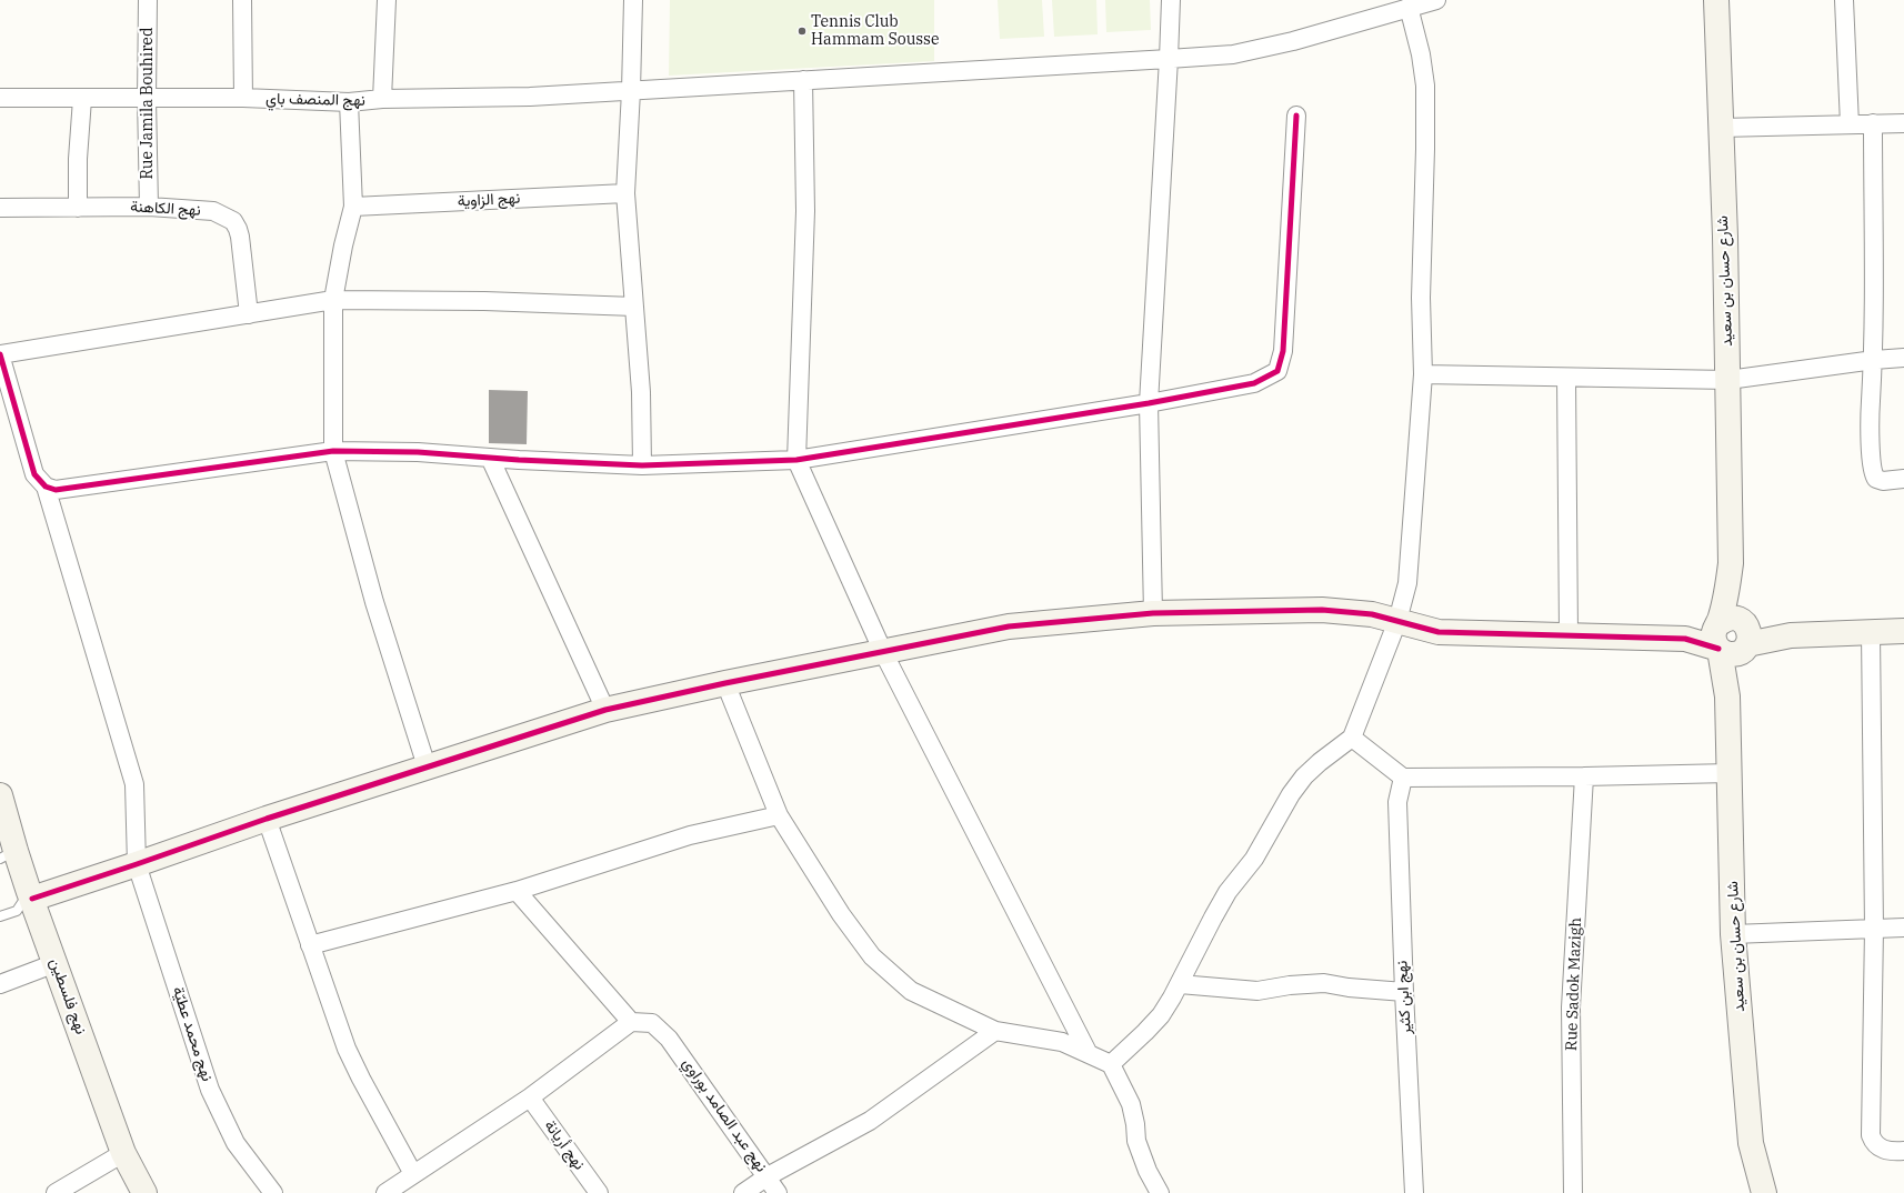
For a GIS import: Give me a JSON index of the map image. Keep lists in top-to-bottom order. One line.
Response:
{"streets":{"street":["نهج المنصف باي","Rue Jamila Bouhired","نهج الزاوية","نهج الكاهنة","شارع حسان بن سعيد","Rue Sadok Mazigh","نهج فلسطين","نهج ابن كثير","نهج محمد عطيّة","نهج عبد الصامد بوراوي","نهج أريانة"]},"crossings":[["نهج المنصف باي","Rue Jamila Bouhired"],["Rue Jamila Bouhired","نهج الكاهنة"]],"places":["Tennis Club Hammam Sousse"]}
